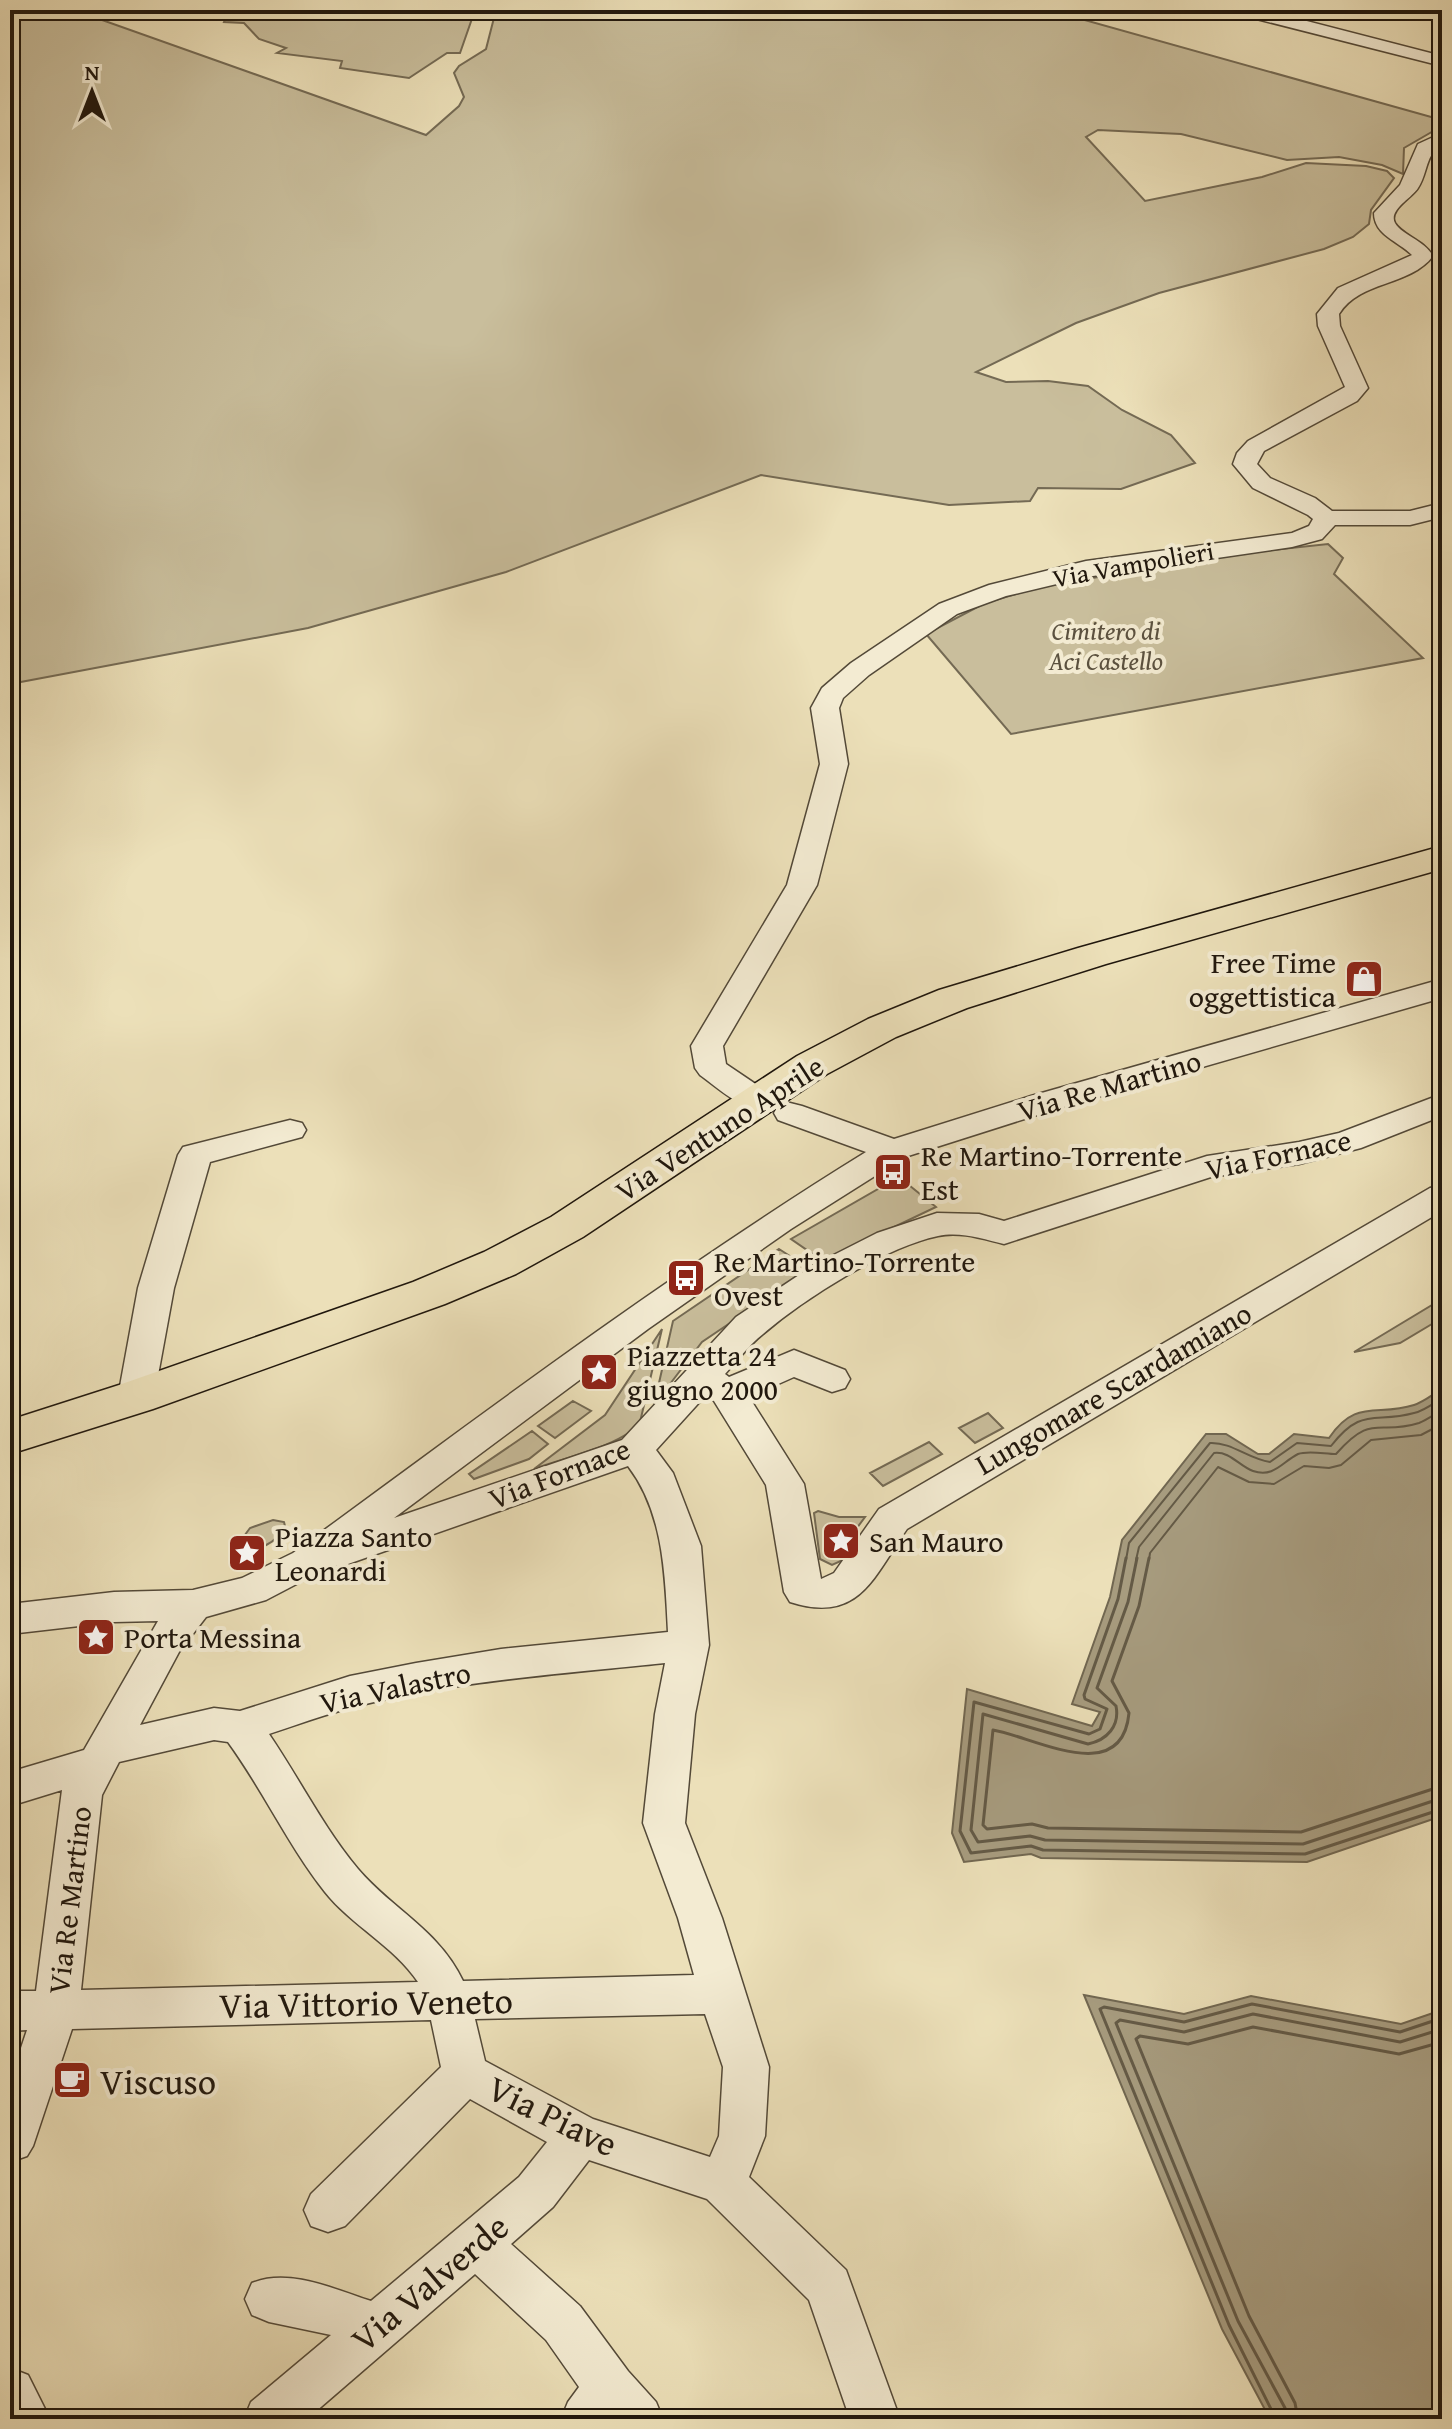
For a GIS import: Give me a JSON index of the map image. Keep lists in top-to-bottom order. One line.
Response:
{"streets":{"main road":["Via Ventuno Aprile"],"street":["Via Vampolieri","Via Re Martino","Via Fornace","Lungomare Scardamiano","Via Valastro","Via Vittorio Veneto","Via Piave","Via Valverde"]},"crossings":[["Via Vampolieri","Via Re Martino"],["Via Vampolieri","Via Ventuno Aprile"],["Via Re Martino","Via Fornace"],["Via Re Martino","Via Valastro"],["Via Re Martino","Via Vittorio Veneto"],["Via Fornace","Lungomare Scardamiano"],["Via Valastro","Via Piave"],["Via Vittorio Veneto","Via Piave"],["Via Piave","Via Valverde"]],"parks":["Cimitero di Aci Castello"],"places":{"shop":["Free Time oggettistica"],"bus stop":["Re Martino-Torrente Est","Re Martino-Torrente Ovest"],"place":["Piazzetta 24 giugno 2000","San Mauro","Piazza Santo Leonardi","Porta Messina"],"cafe":["Viscuso"]},"north":"top"}
